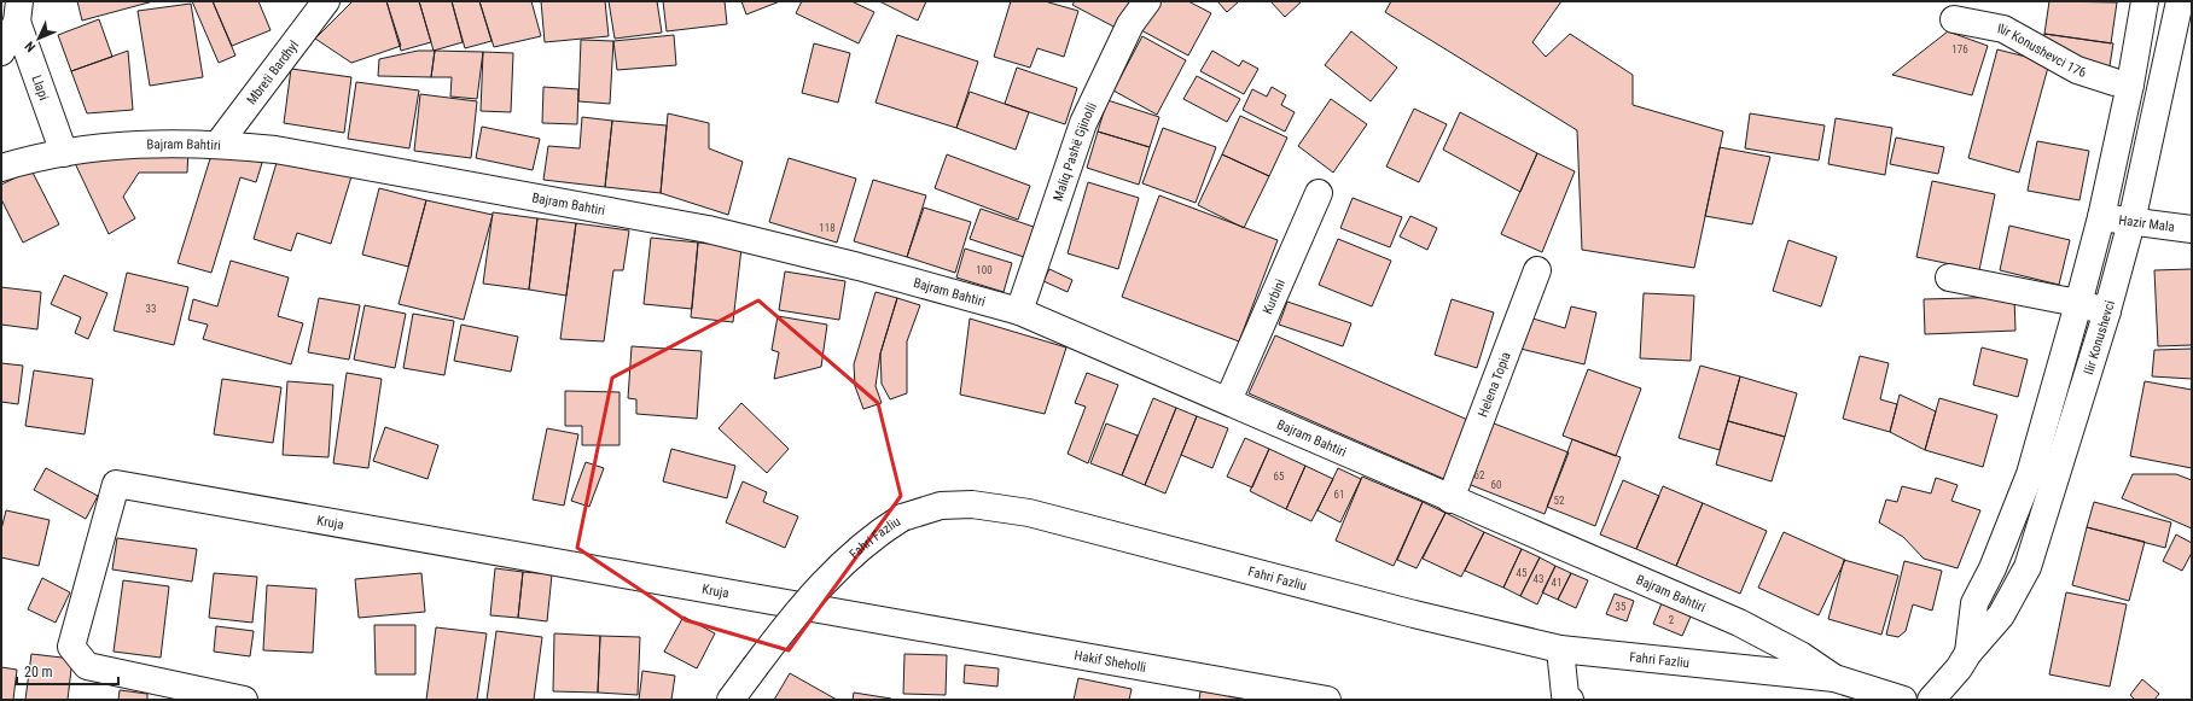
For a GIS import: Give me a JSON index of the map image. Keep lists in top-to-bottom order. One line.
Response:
{"streets":{"main road":["Ilir Konushevci 176","Mbreti Bardhyl","Llapi","Bajram Bahtiri","Maliq Pashë Gjinolli","Hazir Mala","Kurbini","Ilir Konushevci","Helena Topia","Kruja","Fahri Fazliu","Hakif Sheholli"]},"crossings":[["Ilir Konushevci 176","Ilir Konushevci"],["Mbreti Bardhyl","Bajram Bahtiri"],["Llapi","Bajram Bahtiri"],["Bajram Bahtiri","Maliq Pashë Gjinolli"],["Bajram Bahtiri","Kurbini"],["Bajram Bahtiri","Helena Topia"],["Bajram Bahtiri","Fahri Fazliu"],["Hazir Mala","Ilir Konushevci"],["Kruja","Hakif Sheholli"]],"house_numbers":["176","118","100","33","62","65","60","61","52","45","43","41","35","2"],"scale_bar":"20 m","north":"bottom left"}
